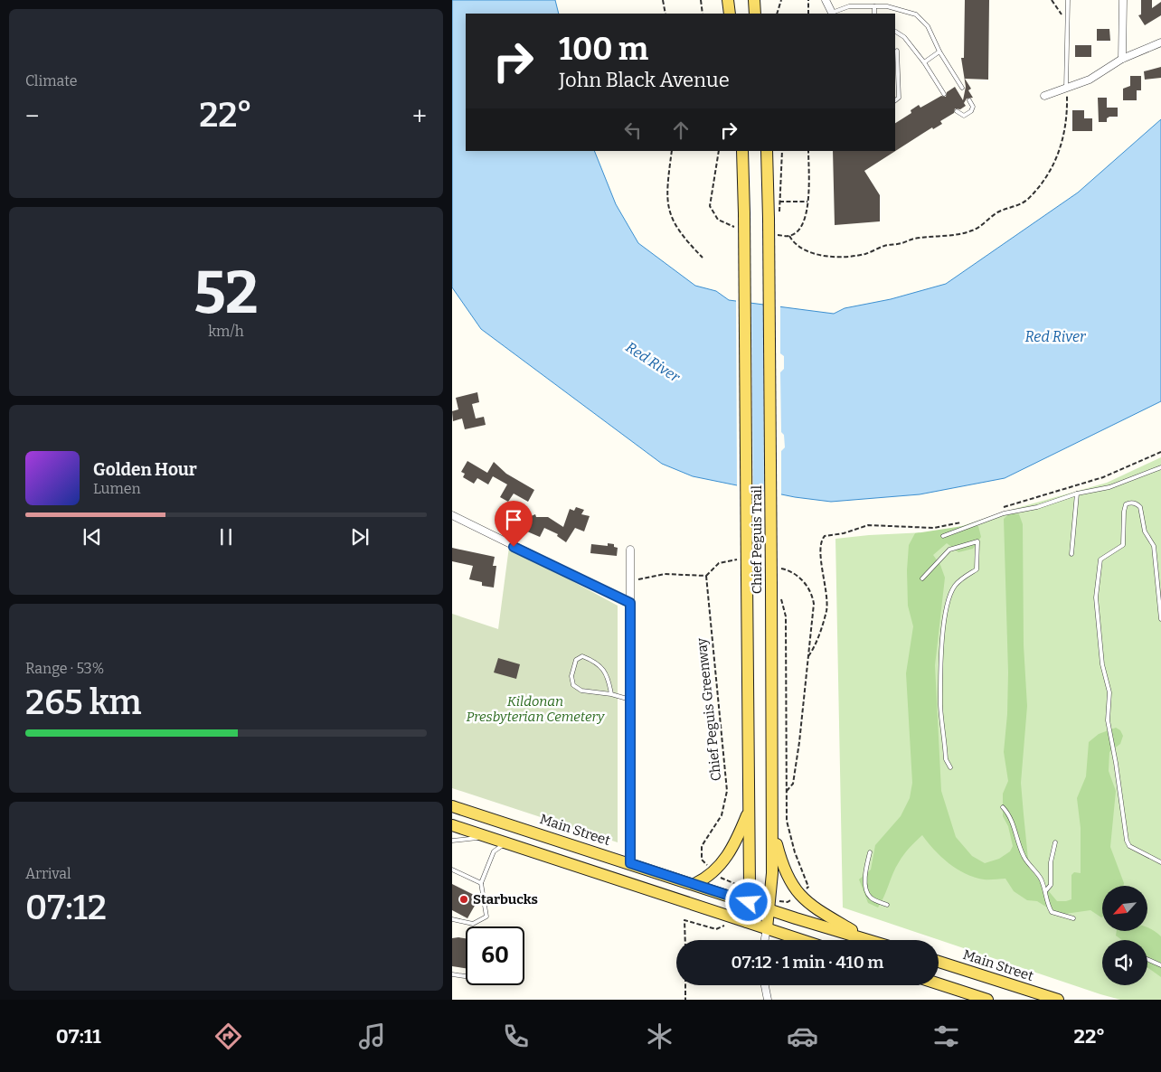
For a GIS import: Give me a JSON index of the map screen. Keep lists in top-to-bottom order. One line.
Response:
{"streets":{"main road":["Chief Peguis Trail","Main Street"],"path":["Chief Peguis Greenway"]},"crossings":[["Chief Peguis Trail","Main Street"]],"water":["Red River"],"parks":["Kildonan Presbyterian Cemetery"],"places":["Starbucks"],"north":"bottom left","page":{"tile":["Climate",["52","km/h"],["Range · 53%","265 km"],["Arrival","07:12"]],"turn":["100 m","John Black Avenue"],"heat":["−","22°","+"],"song":["Golden Hour","Lumen"],"limit":"60","trip":"07:12 · 1 min · 410 m","tabs":["07:11","22°"]}}
